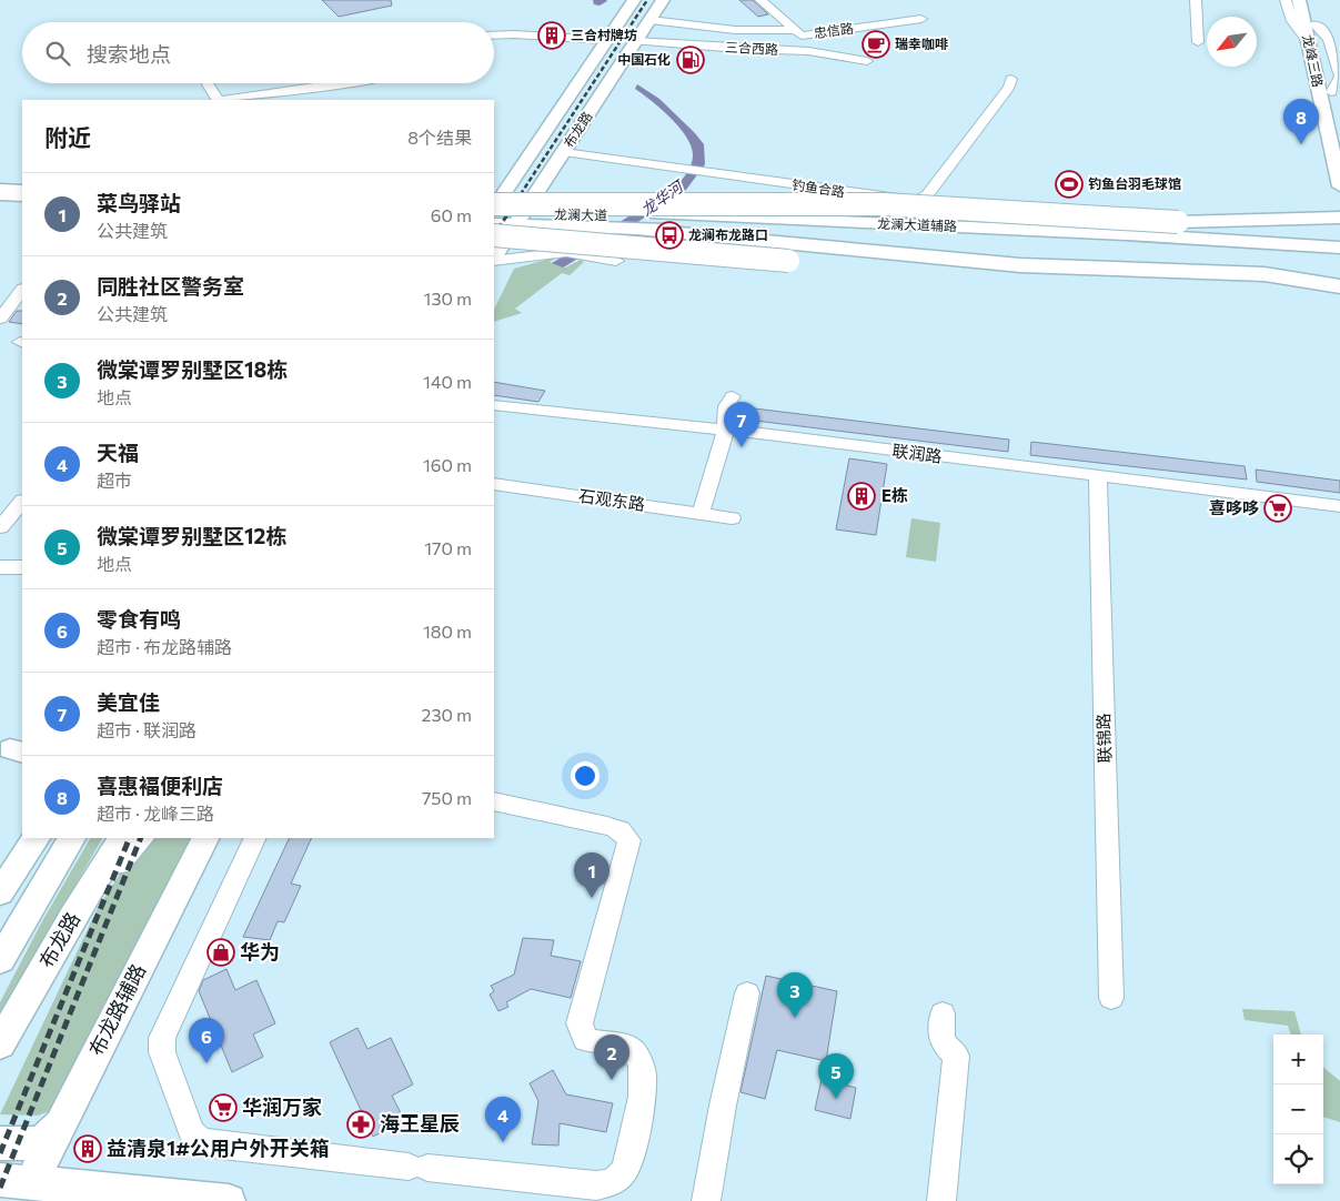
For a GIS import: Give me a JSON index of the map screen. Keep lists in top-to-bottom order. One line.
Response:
{"streets":{"highway":["龙澜大道"],"main road":["龙峰三路","布龙路","龙澜大道辅路","布龙路辅路"],"street":["忠信路","三合西路","钓鱼合路","联润路","石观东路","联锦路"]},"crossings":[["三合西路","布龙路"],["布龙路","钓鱼合路"],["布龙路","龙澜大道辅路"],["龙澜大道","龙澜大道辅路"],["联润路","联锦路"]],"water":["龙华河"],"places":{"building":["三合村牌坊","E栋","益清泉1#公用户外开关箱"],"cafe":["瑞幸咖啡"],"fuel station":["中国石化"],"sports":["钓鱼台羽毛球馆"],"bus stop":["龙澜布龙路口"],"supermarket":["喜哆哆","华润万家"],"shop":["华为"],"pharmacy":["海王星辰"]},"north":"bottom left","page":{"search":"搜索地点","pins":["8","7","1","3","6","2","5","4"],"heading":["附近","8个结果"],"list":[{"mark":"1","name":"菜鸟驿站","note":"公共建筑","value":"60 m"},{"mark":"2","name":"同胜社区警务室","note":"公共建筑","value":"130 m"},{"mark":"3","name":"微棠谭罗别墅区18栋","note":"地点","value":"140 m"},{"mark":"4","name":"天福","note":"超市","value":"160 m"},{"mark":"5","name":"微棠谭罗别墅区12栋","note":"地点","value":"170 m"},{"mark":"6","name":"零食有鸣","note":"超市 · 布龙路辅路","value":"180 m"},{"mark":"7","name":"美宜佳","note":"超市 · 联润路","value":"230 m"},{"mark":"8","name":"喜惠褔便利店","note":"超市 · 龙峰三路","value":"750 m"}],"map_buttons":["+","−"]}}
